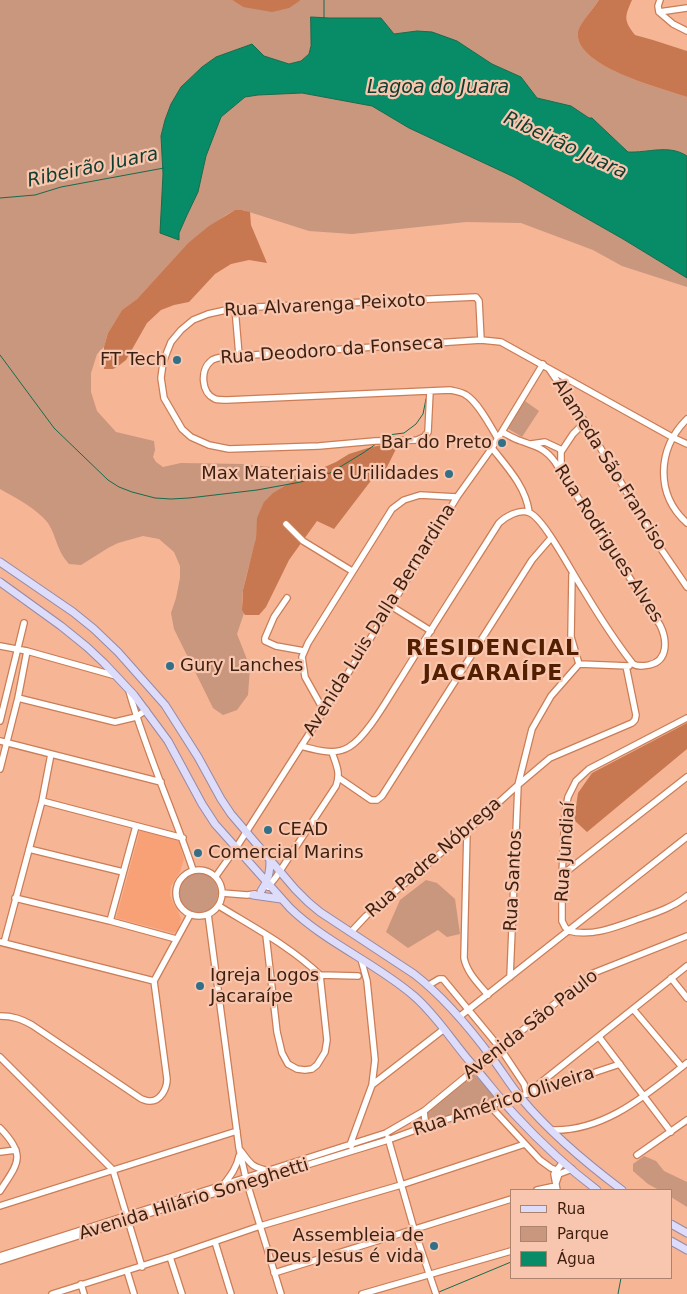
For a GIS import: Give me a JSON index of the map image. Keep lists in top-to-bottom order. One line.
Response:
{"streets":{"street":["Rua Alvarenga Peixoto","Rua Deodoro da Fonseca","Alameda São Franciso","Rua Rodrigues Alves","Avenida Luis Dalla Bernardina","Rua Jundiaí","Rua Padre Nóbrega","Rua Santos","Avenida São Paulo","Rua Américo Oliveira","Avenida Hilário Soneghetti"]},"crossings":[["Rua Alvarenga Peixoto","Rua Deodoro da Fonseca"],["Rua Deodoro da Fonseca","Alameda São Franciso"],["Rua Deodoro da Fonseca","Avenida Luis Dalla Bernardina"],["Alameda São Franciso","Avenida Luis Dalla Bernardina"],["Rua Rodrigues Alves","Avenida Luis Dalla Bernardina"],["Rua Rodrigues Alves","Rua Padre Nóbrega"],["Rua Rodrigues Alves","Rua Santos"],["Rua Padre Nóbrega","Rua Santos"],["Avenida São Paulo","Avenida Hilário Soneghetti"],["Rua Américo Oliveira","Avenida Hilário Soneghetti"]],"districts":["RESIDENCIAL JACARAÍPE"],"water":["Lagoa do Juara","Ribeirão Juara"],"places":["FT Tech","Bar do Preto","Max Materiais e Urilidades","Gury Lanches","CEAD","Comercial Marins","Igreja Logos Jacaraípe","Assembleia de Deus Jesus é vida"],"legend":["Rua","Parque","Água"]}
